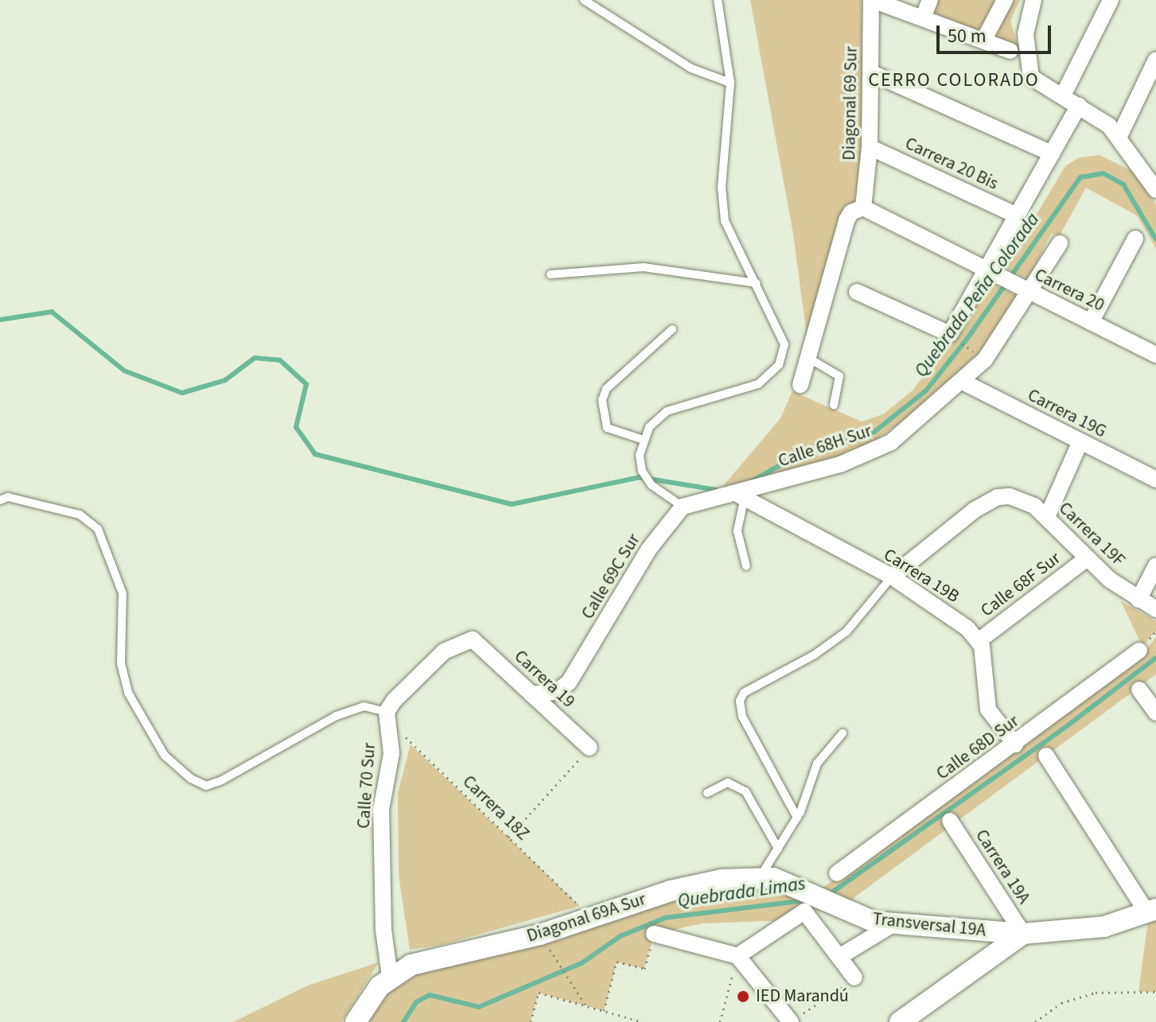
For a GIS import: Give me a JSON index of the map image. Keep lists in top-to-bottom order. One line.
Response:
{"streets":{"street":["Diagonal 69 Sur","Carrera 20 Bis","Carrera 20","Carrera 19G","Calle 68H Sur","Carrera 19F","Carrera 19B","Calle 69C Sur","Calle 68F Sur","Carrera 19","Calle 68D Sur","Calle 70 Sur","Carrera 19A","Diagonal 69A Sur","Transversal 19A"],"path":["Carrera 18Z"]},"crossings":[["Diagonal 69 Sur","Carrera 20 Bis"],["Diagonal 69 Sur","Carrera 20"],["Carrera 20","Calle 68H Sur"],["Carrera 19G","Calle 68H Sur"],["Calle 68H Sur","Carrera 19B"],["Carrera 19F","Carrera 19B"],["Carrera 19F","Calle 68F Sur"],["Carrera 19B","Calle 68F Sur"],["Calle 69C Sur","Carrera 19"],["Carrera 19","Calle 70 Sur"],["Calle 70 Sur","Diagonal 69A Sur"],["Carrera 18Z","Diagonal 69A Sur"],["Carrera 19A","Transversal 19A"],["Diagonal 69A Sur","Transversal 19A"]],"districts":["CERRO COLORADO"],"water":["Quebrada Peña Colorada","Quebrada Limas"],"places":["IED Marandú"],"scale_bar":"50 m"}
